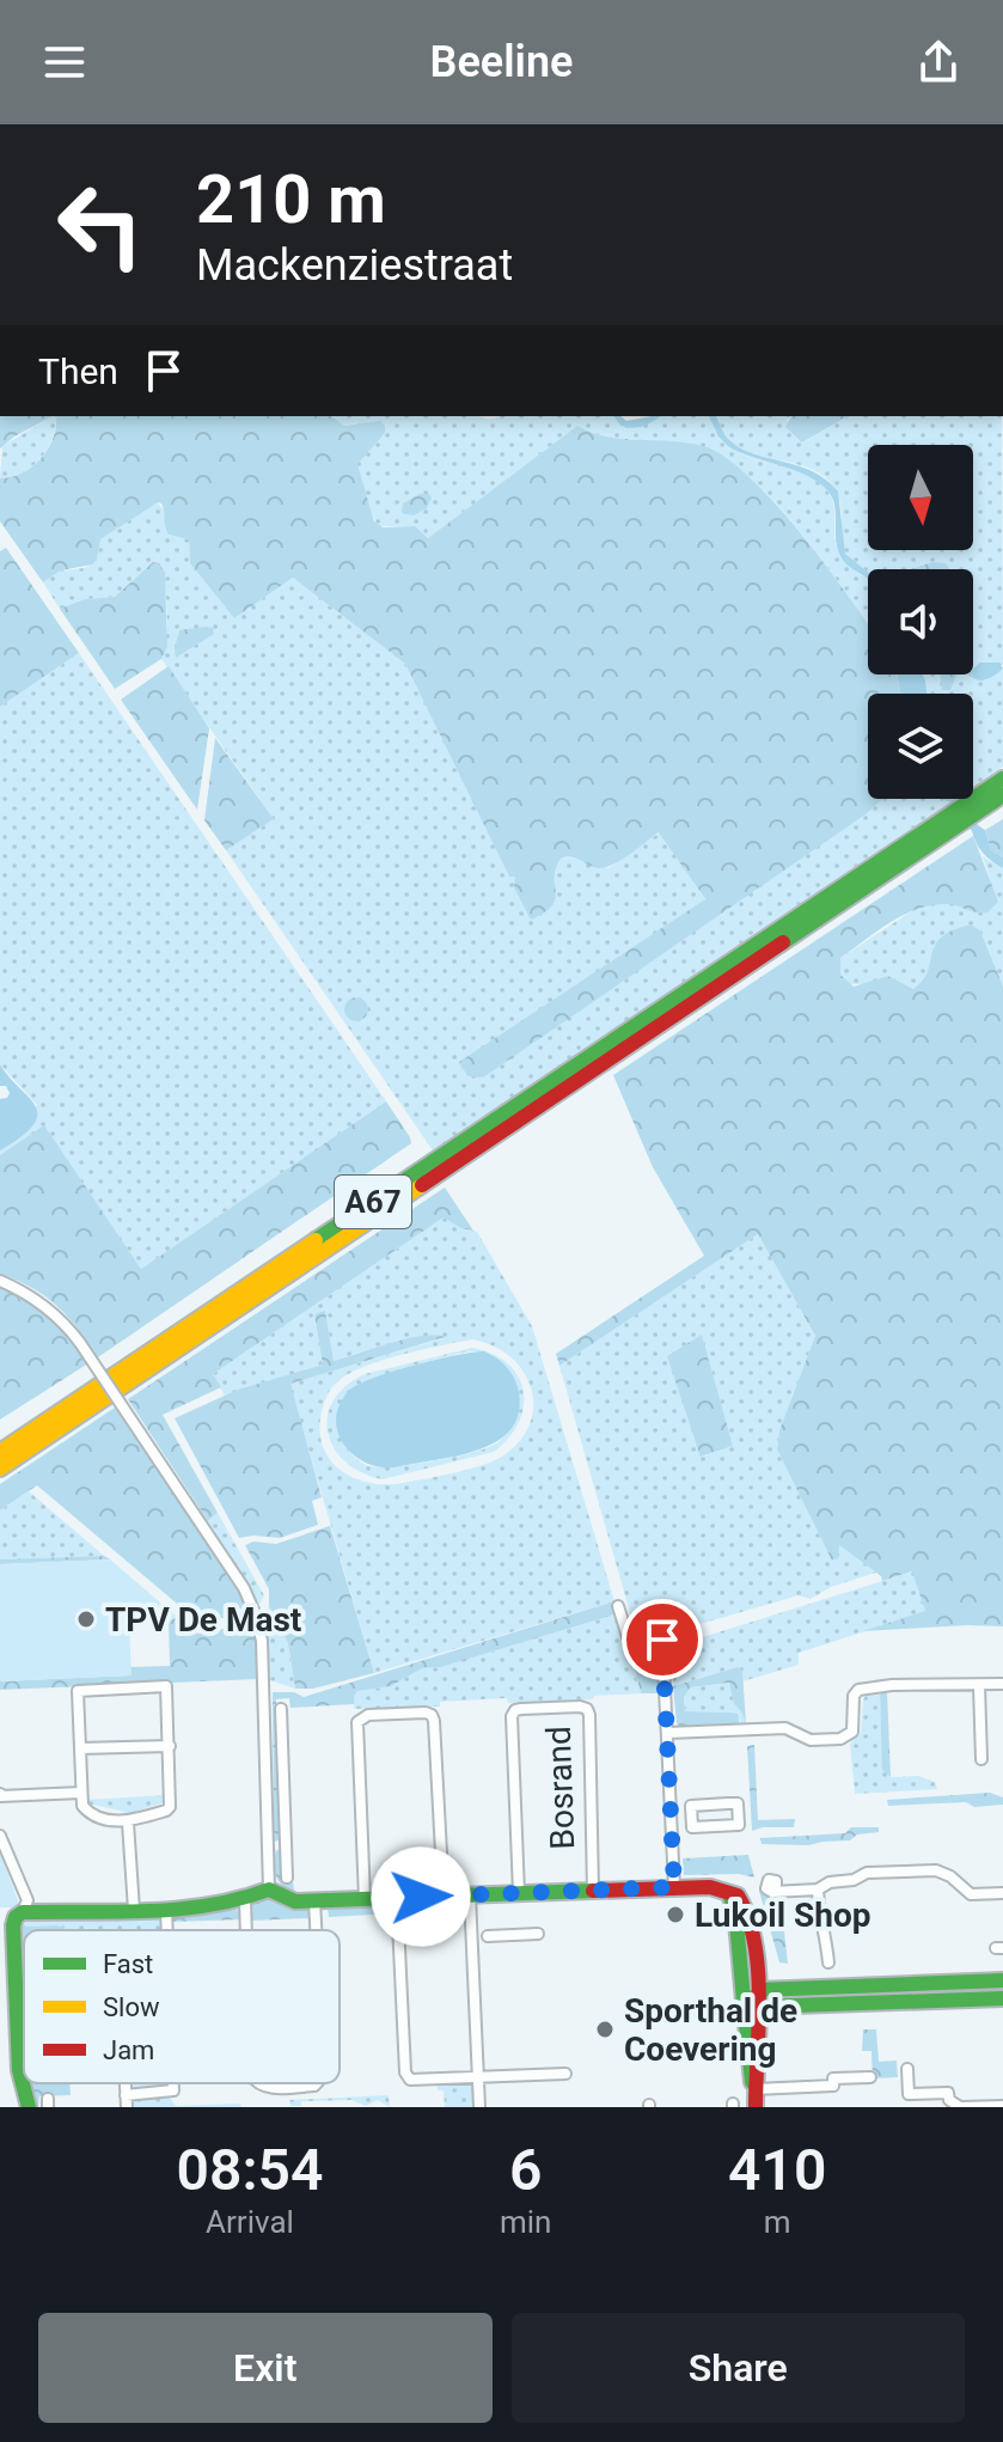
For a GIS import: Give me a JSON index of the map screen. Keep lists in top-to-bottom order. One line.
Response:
{"streets":{"main road":["A67","Bosrand"]},"places":["TPV De Mast","Lukoil Shop","Sporthal de Coevering"],"legend":["Fast","Slow","Jam"],"north":"bottom","page":{"header":"Beeline","turn":["210 m","Mackenziestraat"],"then":"Then","eta":["08:54","Arrival","6","min","410","m"],"buttons":["Exit","Share"]}}
